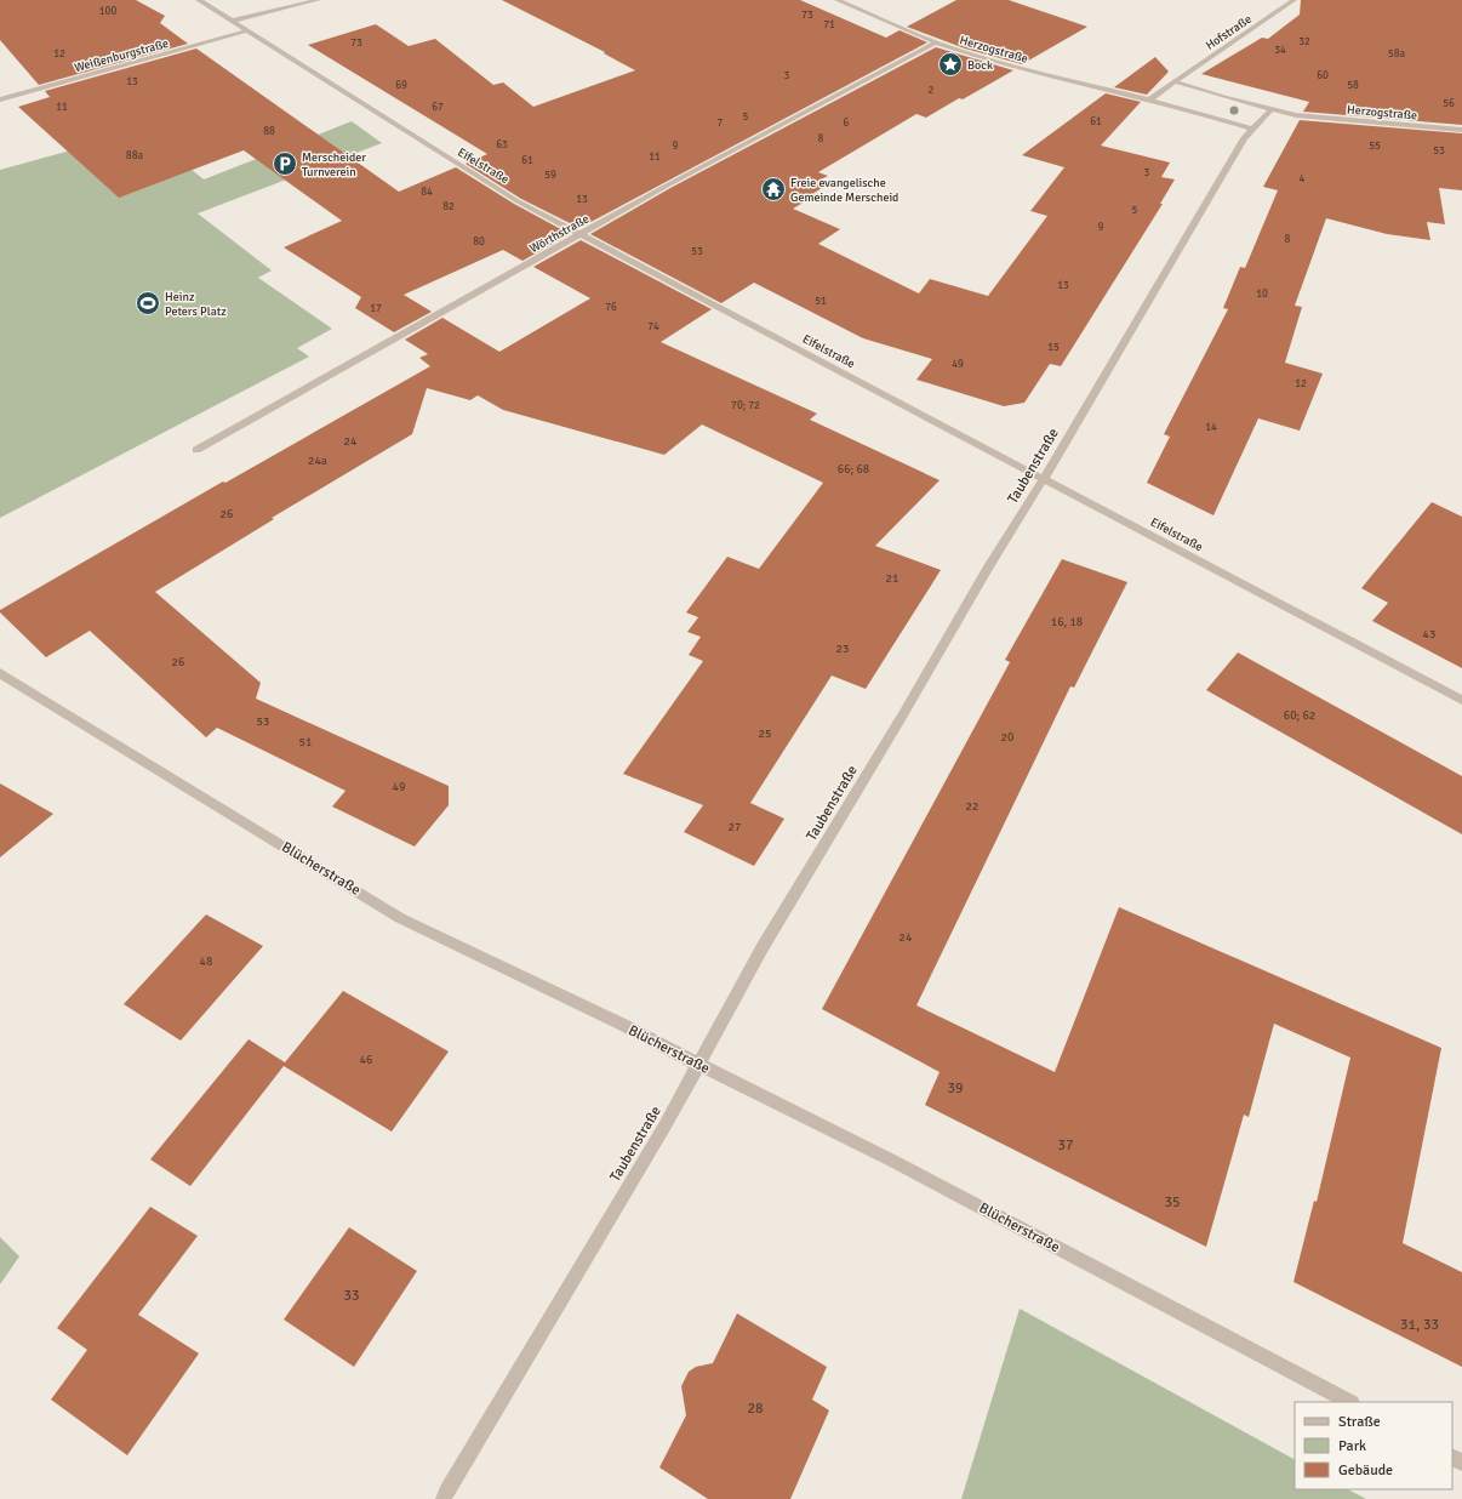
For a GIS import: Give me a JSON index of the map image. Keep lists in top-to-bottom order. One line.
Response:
{"streets":{"street":["Hofstraße","Herzogstraße","Weißenburgstraße","Eifelstraße","Wörthstraße","Taubenstraße","Blücherstraße"]},"crossings":[["Hofstraße","Herzogstraße"],["Herzogstraße","Wörthstraße"],["Herzogstraße","Taubenstraße"],["Weißenburgstraße","Eifelstraße"],["Eifelstraße","Wörthstraße"],["Eifelstraße","Taubenstraße"],["Taubenstraße","Blücherstraße"]],"places":{"place":["Bock"],"parking":["Merscheider Turnverein"],"temple":["Freie evangelische Gemeinde Merscheid"],"sports":["Heinz Peters Platz"]},"house_numbers":["100","73","71","32","73","34","12","58a","3","60","13","69","58","2","56","11","67","5","61","7","6","88","8","63","9","55","53","88a","11","61","3","59","4","84","13","82","5","9","8","80","53","13","10","51","76","17","74","15","49","12","70; 72","14","24","24a","66; 68","26","21","16, 18","43","23","26","60; 62","53","25","20","51","49","22","27","24","48","46","39","37","35","33","31, 33","28"],"legend":["Straße","Park","Gebäude"]}
